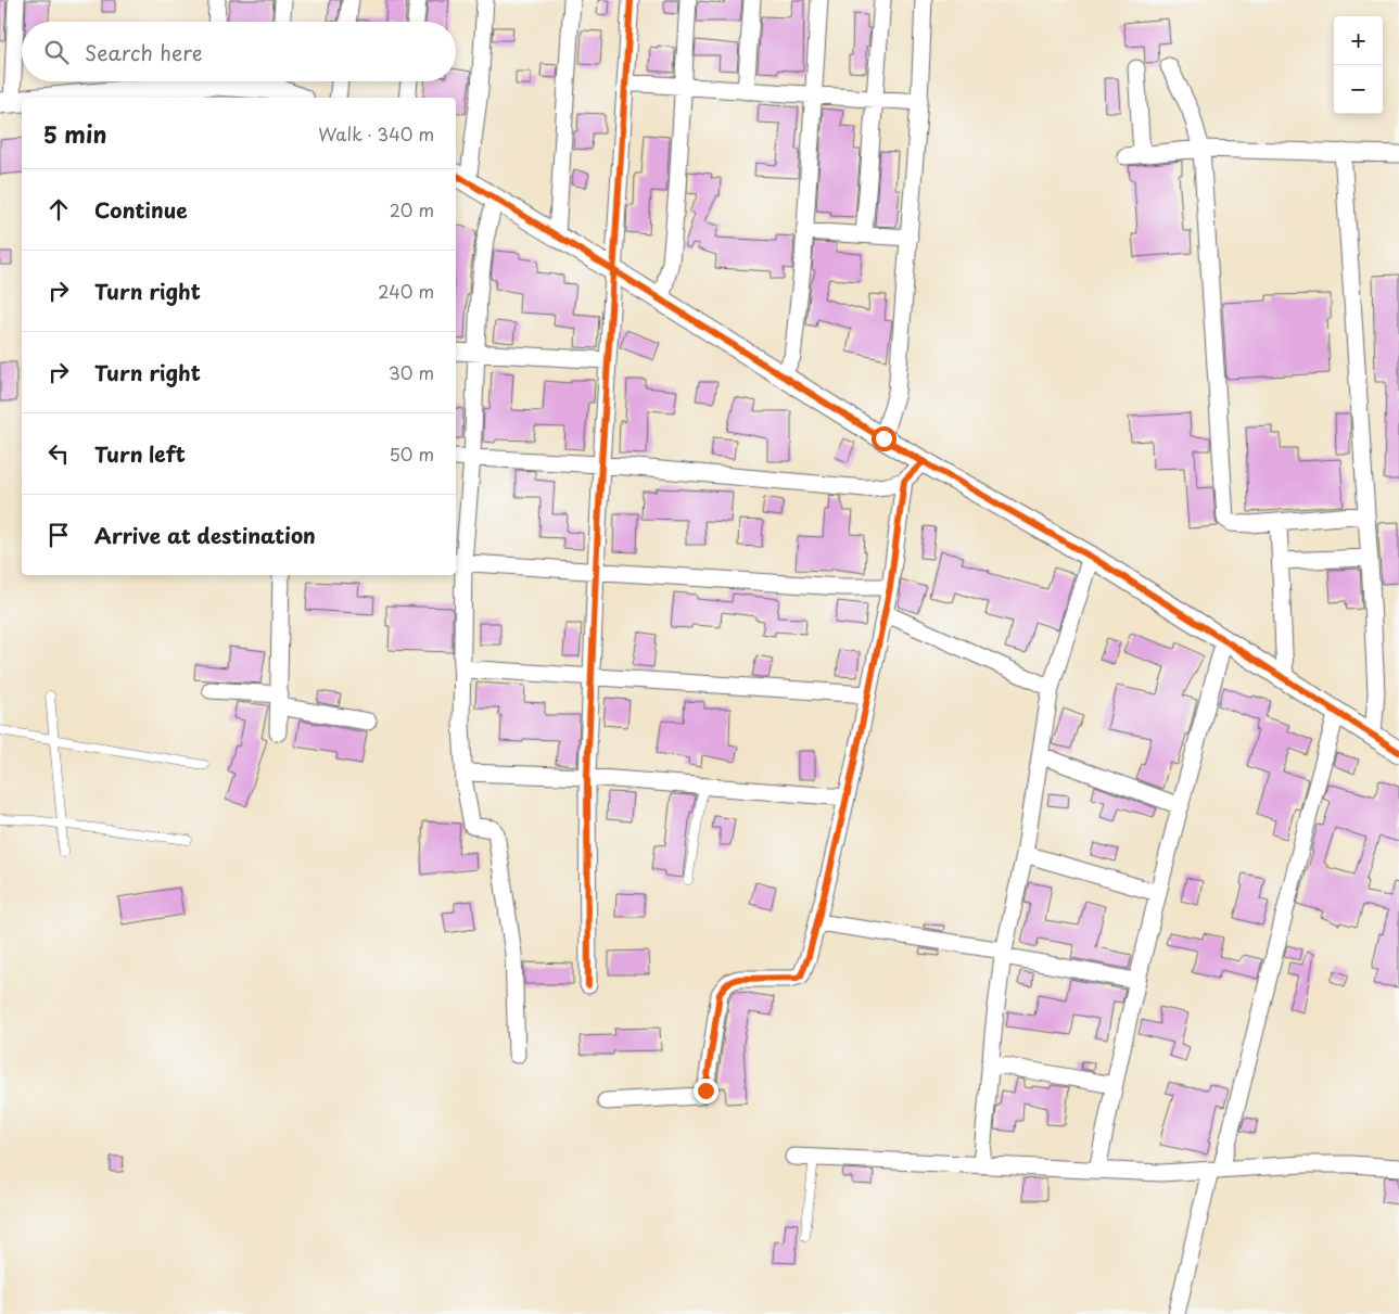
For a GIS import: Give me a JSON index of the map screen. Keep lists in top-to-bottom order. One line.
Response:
{"page":{"map_buttons":["+","−"],"search":"Search here","heading":["5 min","Walk · 340 m"],"list":[["Continue","20 m"],["Turn right","240 m"],["Turn right","30 m"],["Turn left","50 m"],"Arrive at destination"]}}
